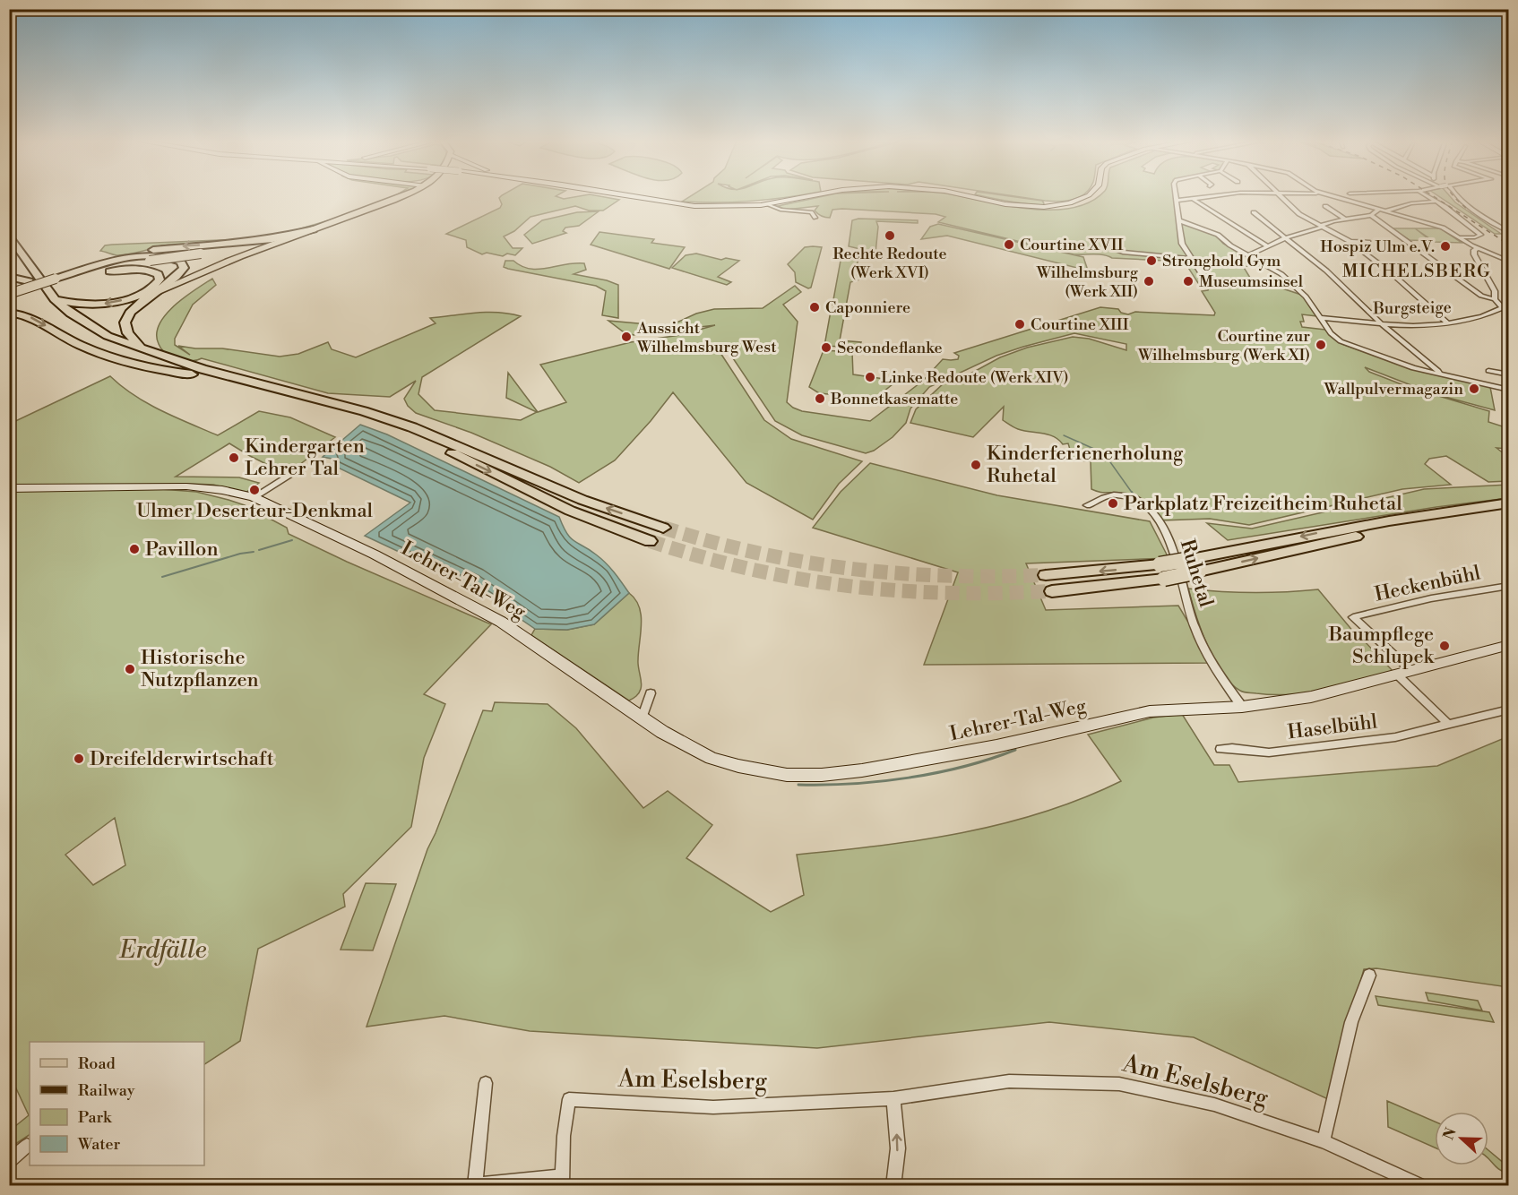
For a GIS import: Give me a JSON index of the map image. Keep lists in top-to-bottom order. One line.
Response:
{"streets":{"main road":["Lehrer-Tal-Weg"],"street":["Burgsteige","Ruhetal","Heckenbühl","Haselbühl","Am Eselsberg"]},"crossings":[["Ruhetal","Lehrer-Tal-Weg"],["Lehrer-Tal-Weg","Heckenbühl"]],"districts":["MICHELSBERG"],"parks":["Erdfälle"],"places":["Rechte Redoute (Werk XVI)","Courtine XVII","Hospiz Ulm e.V.","Stronghold Gym","Wilhelmsburg (Werk XII)","Museumsinsel","Caponniere","Courtine XIII","Aussicht Wilhelmsburg West","Courtine zur Wilhelmsburg (Werk XI)","Secondeflanke","Linke Redoute (Werk XIV)","Wallpulvermagazin","Bonnetkasematte","Kindergarten Lehrer Tal","Kinderferienerholung Ruhetal","Ulmer Deserteur-Denkmal","Parkplatz Freizeitheim Ruhetal","Pavillon","Baumpflege Schlupek","Historische Nutzpflanzen","Dreifelderwirtschaft"],"legend":["Road","Railway","Park","Water"],"north":"left"}
